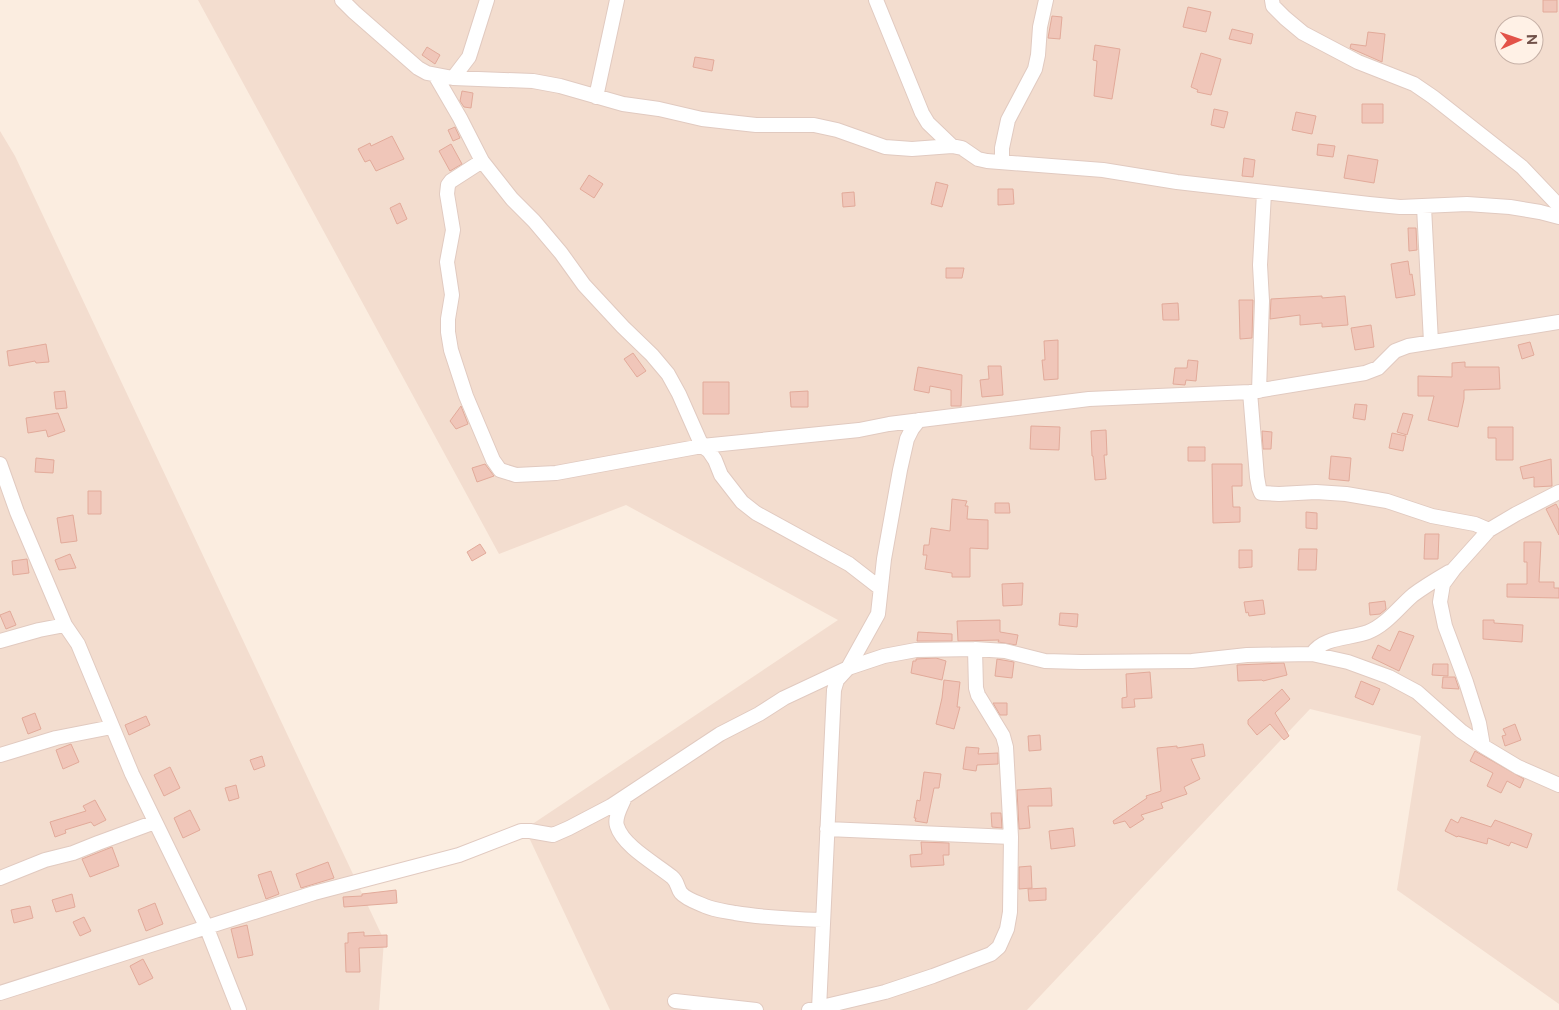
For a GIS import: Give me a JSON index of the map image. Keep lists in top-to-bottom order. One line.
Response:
{"north":"right"}
